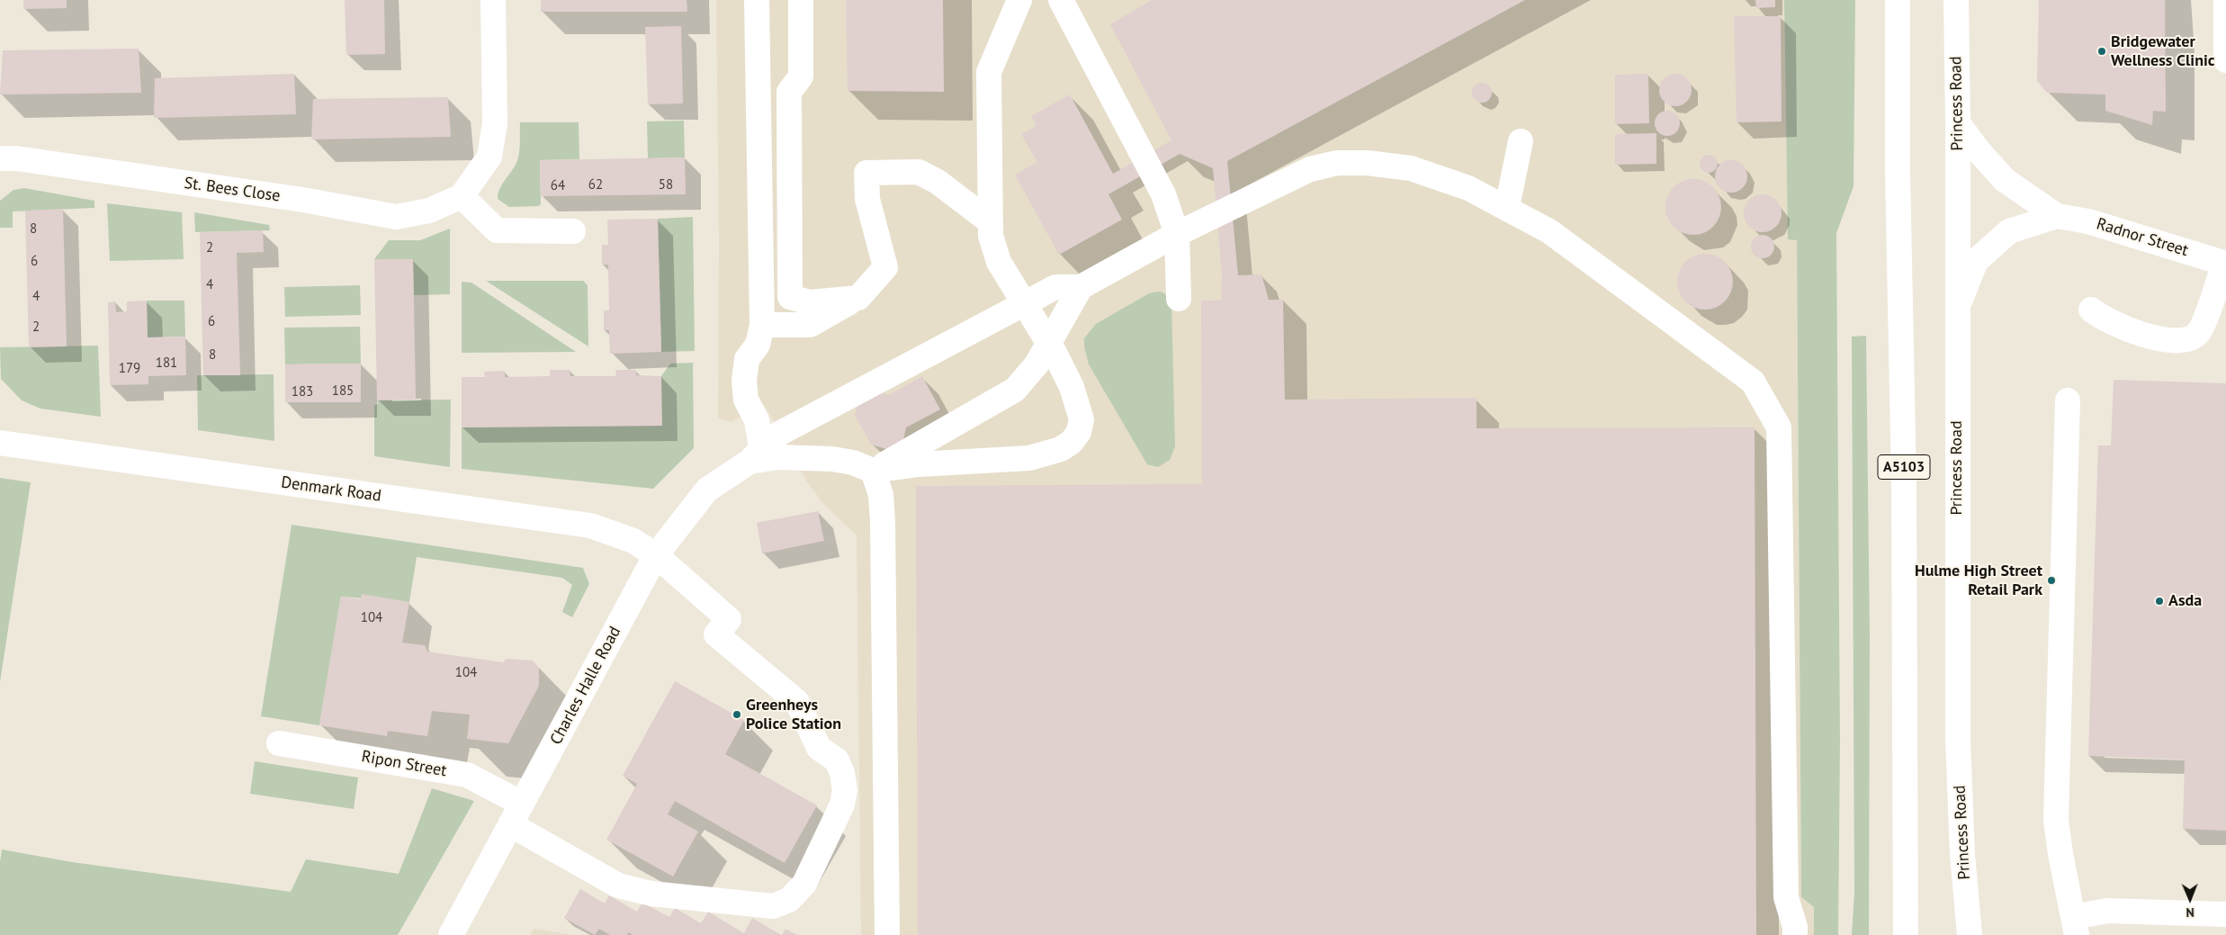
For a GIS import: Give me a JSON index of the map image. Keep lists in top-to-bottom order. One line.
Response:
{"streets":{"main road":["Princess Road","St. Bees Close","Radnor Street","A5103","Denmark Road","Charles Halle Road","Ripon Street"]},"crossings":[["Princess Road","Radnor Street"],["Denmark Road","Charles Halle Road"],["Charles Halle Road","Ripon Street"]],"places":["Bridgewater Wellness Clinic","Hulme High Street Retail Park","Asda","Greenheys Police Station"],"house_numbers":["62","58","64","8","2","6","4","4","6","2","8","181","179","185","183","104","104"],"north":"bottom"}
